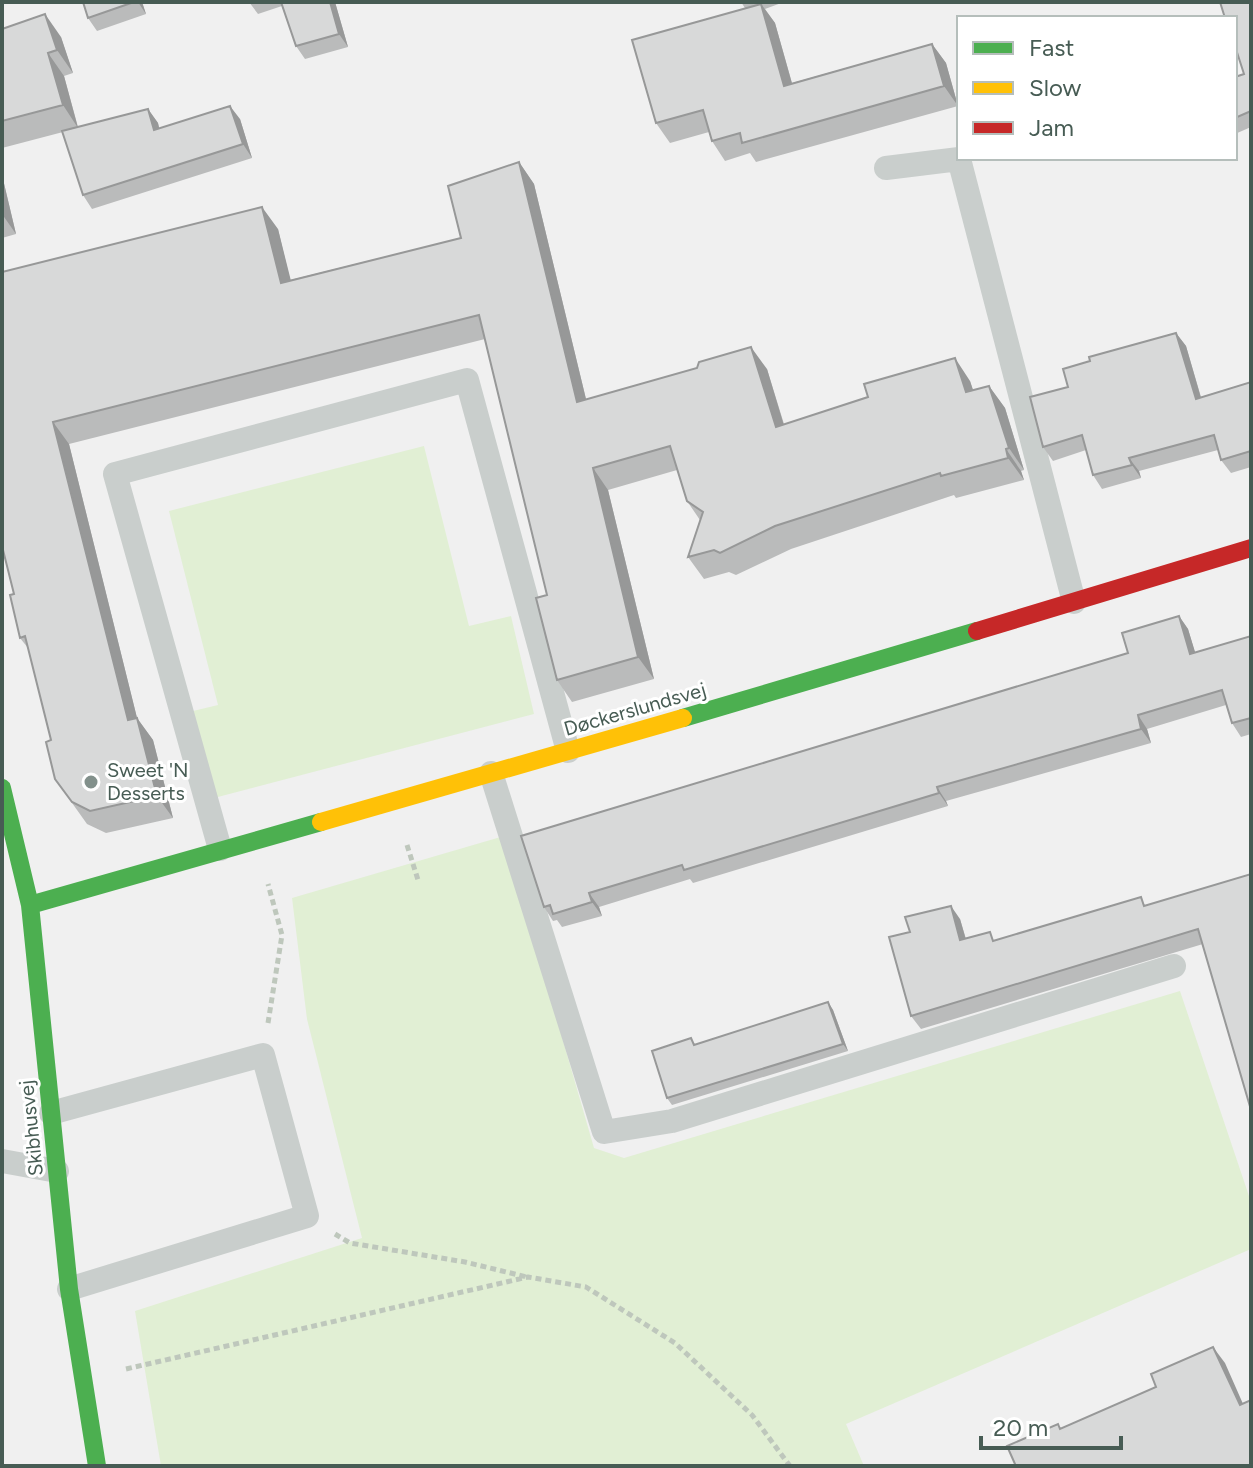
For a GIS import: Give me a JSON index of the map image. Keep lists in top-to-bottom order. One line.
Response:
{"streets":{"street":["Døckerslundsvej","Skibhusvej"]},"crossings":[["Døckerslundsvej","Skibhusvej"]],"places":["Sweet 'N Desserts"],"legend":["Fast","Slow","Jam"],"scale_bar":"20 m"}
